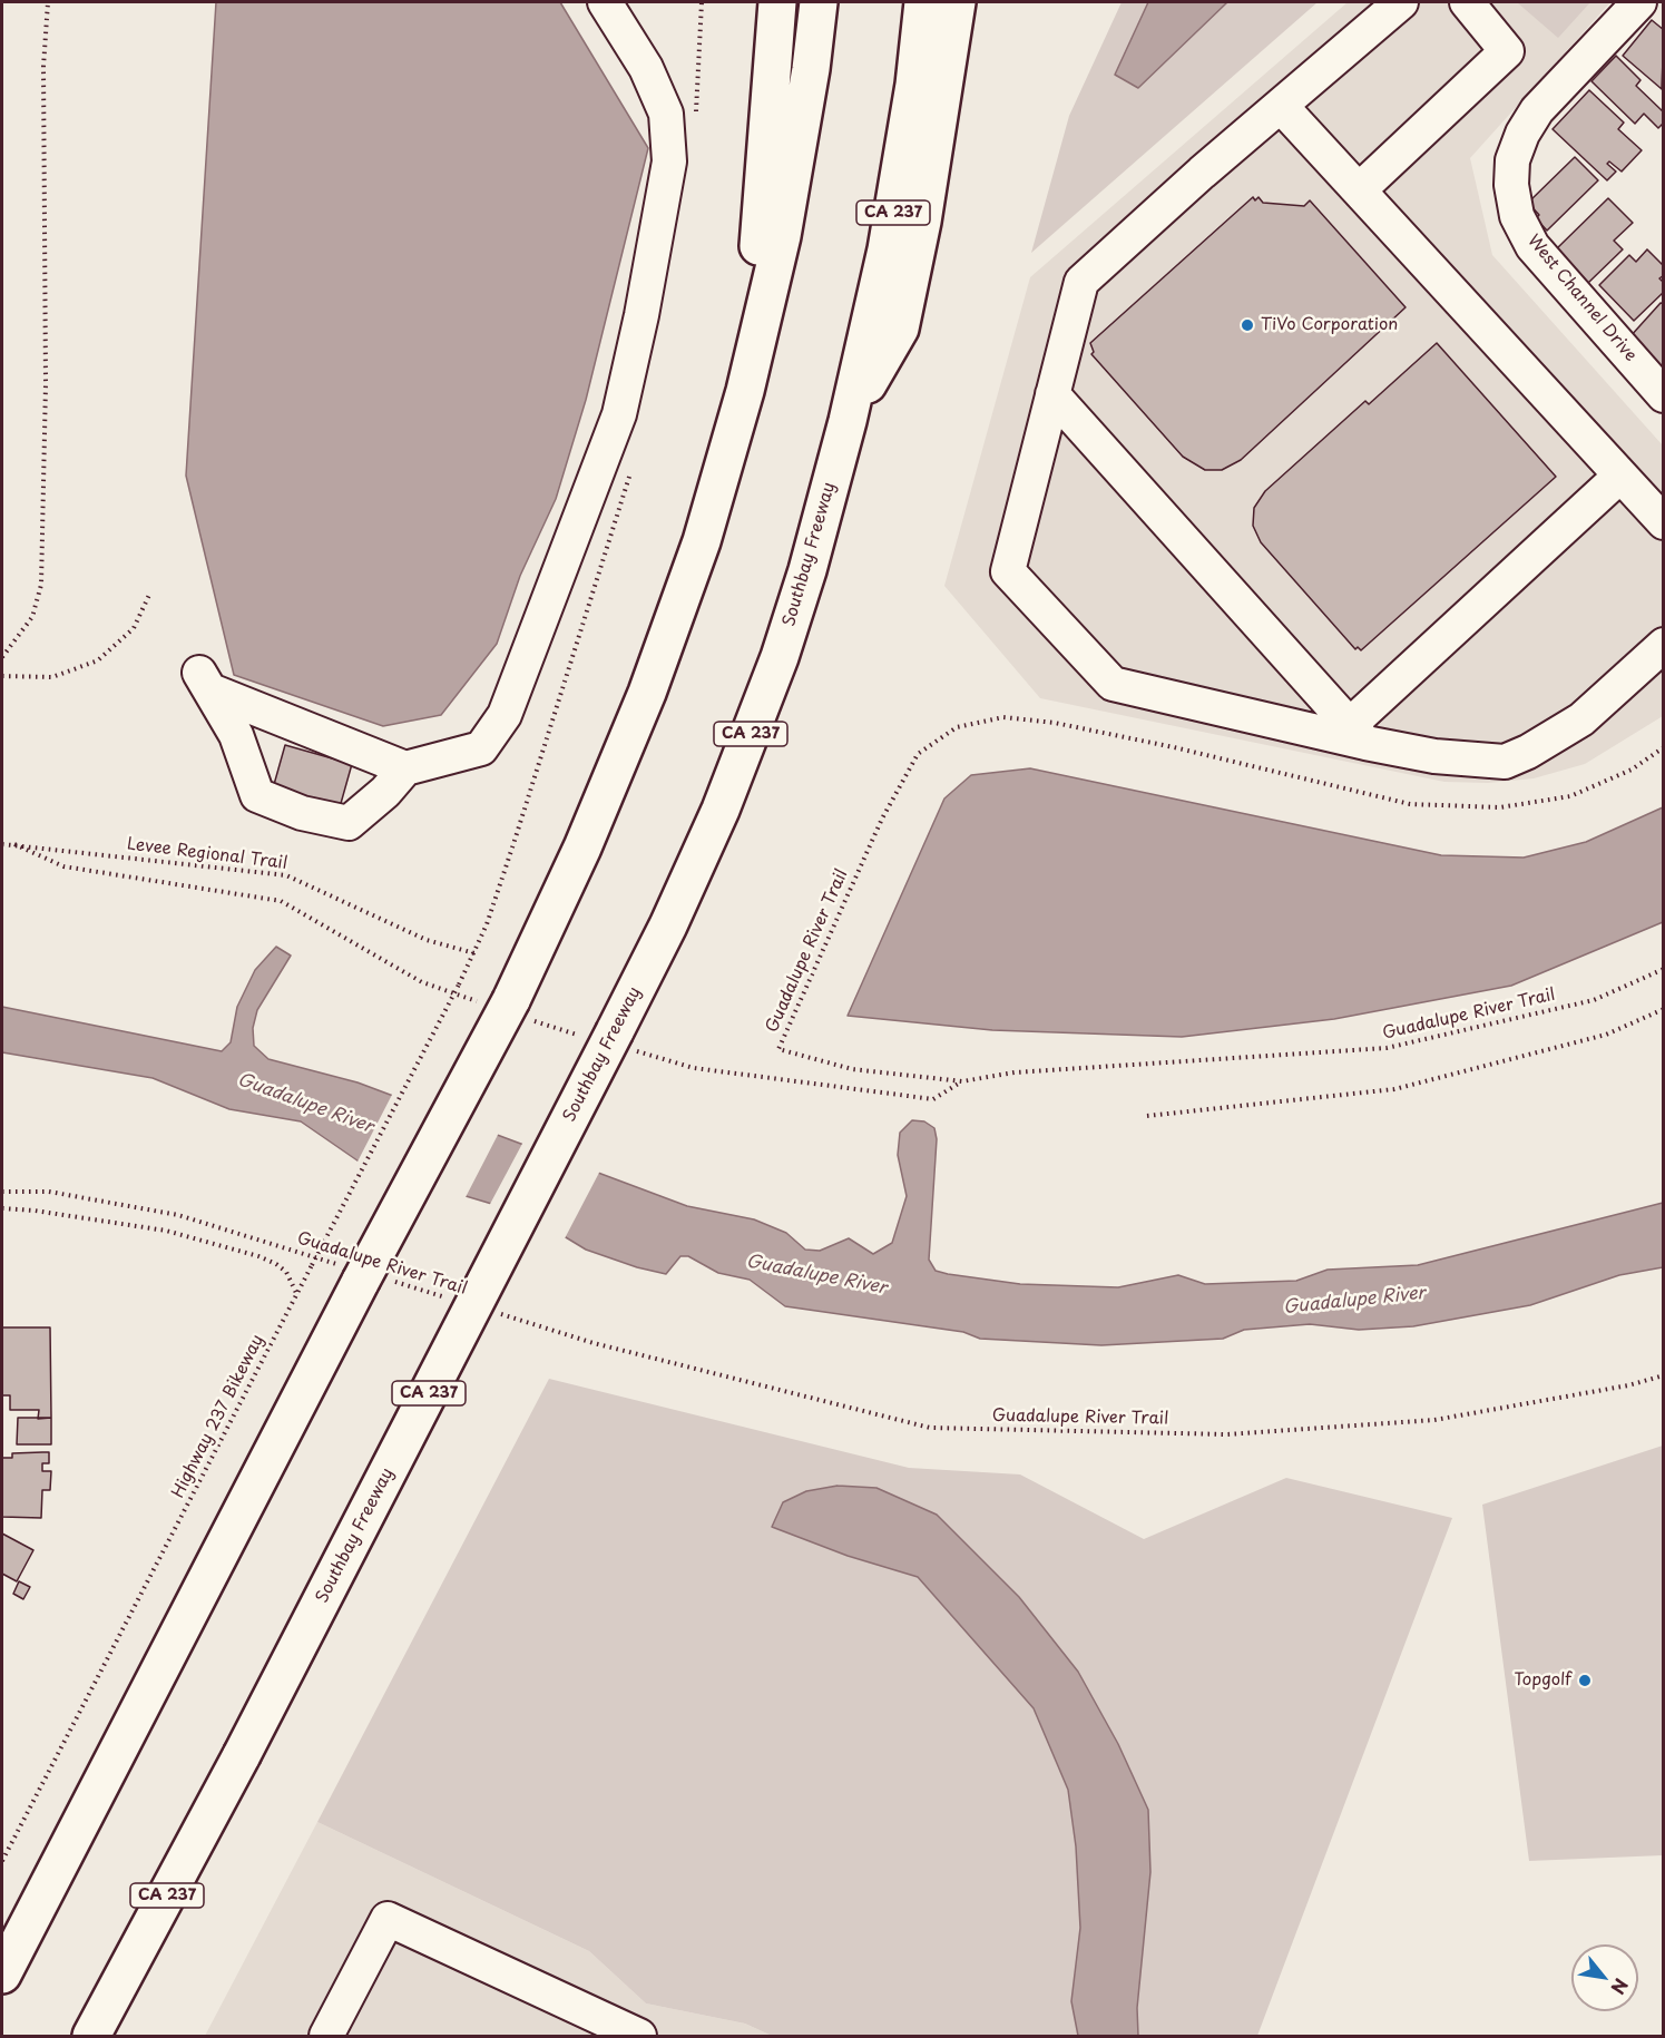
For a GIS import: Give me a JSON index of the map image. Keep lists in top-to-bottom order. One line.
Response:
{"streets":{"highway":["CA 237","Southbay Freeway"],"street":["West Channel Drive"],"path":["Levee Regional Trail","Guadalupe River Trail","Highway 237 Bikeway"]},"crossings":[["Guadalupe River Trail","Highway 237 Bikeway"]],"water":["Guadalupe River"],"places":["TiVo Corporation","Topgolf"],"north":"bottom right"}
